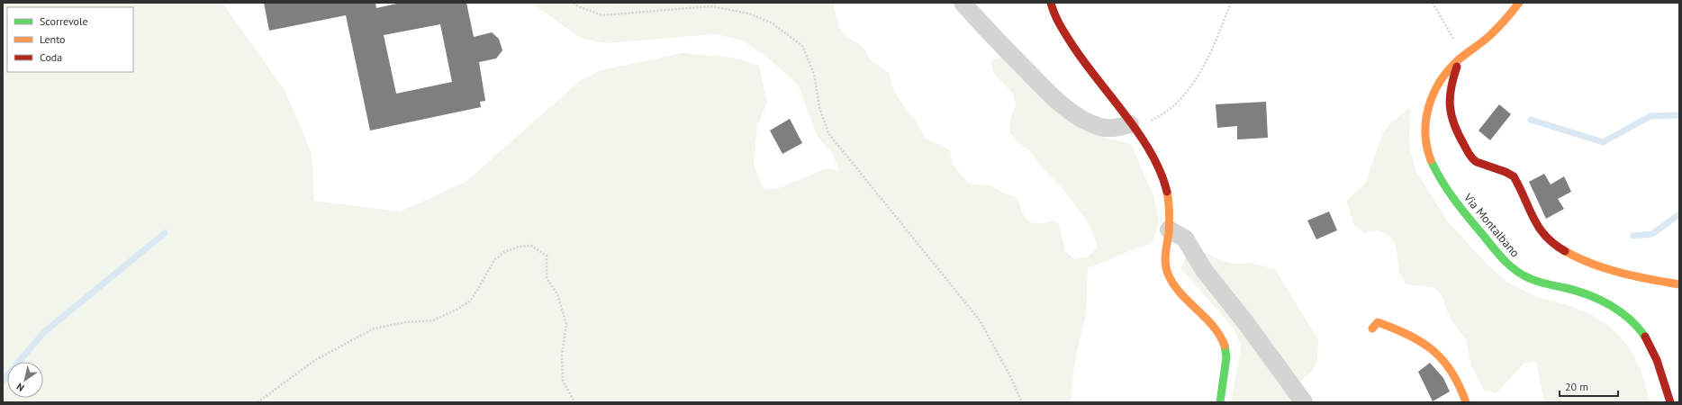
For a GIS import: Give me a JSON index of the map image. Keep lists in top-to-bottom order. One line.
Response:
{"streets":{"street":["Via Montalbano"]},"legend":["Scorrevole","Lento","Coda"],"scale_bar":"20 m","north":"bottom left"}
